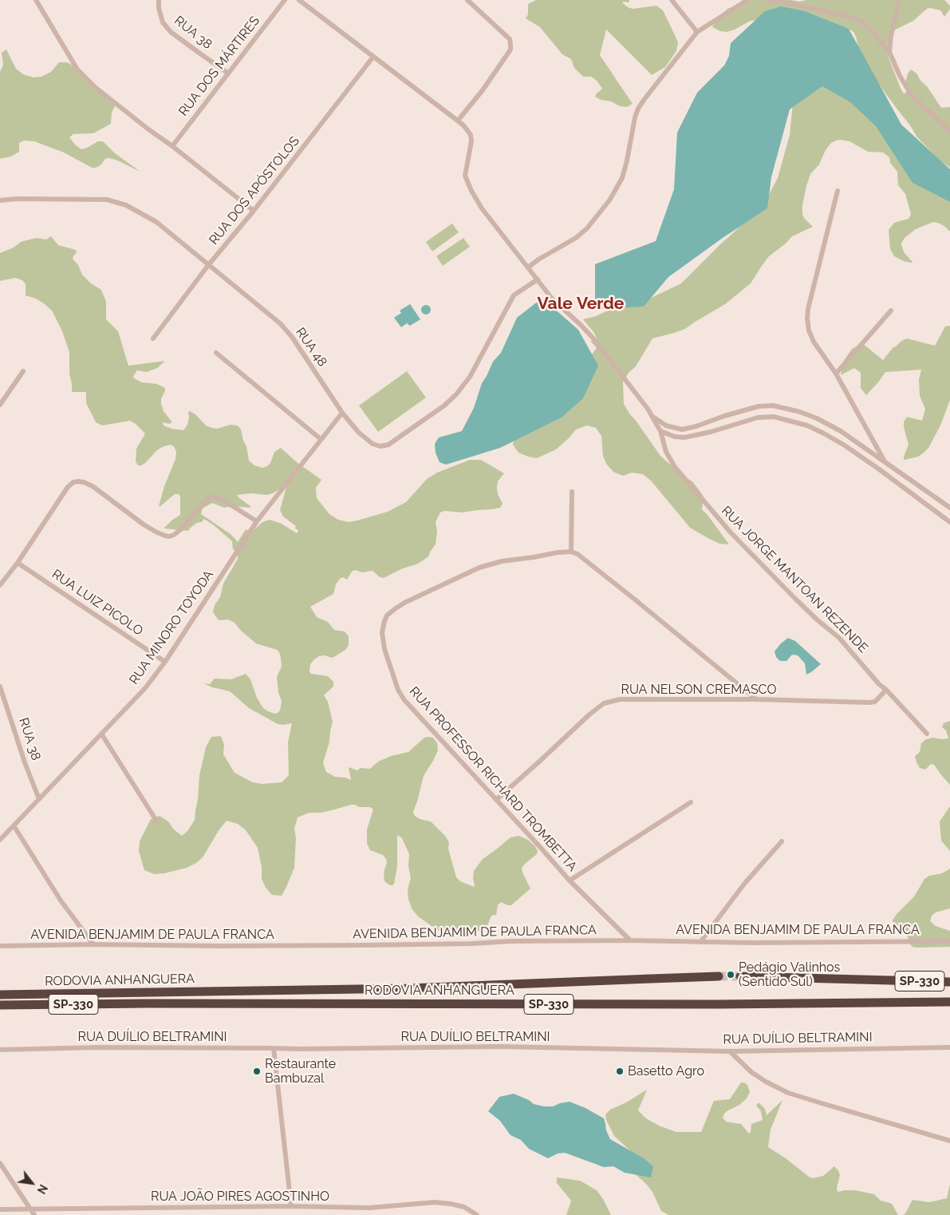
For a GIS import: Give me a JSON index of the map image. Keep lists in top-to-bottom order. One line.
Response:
{"streets":{"highway":["RODOVIA ANHANGUERA","SP-330"],"street":["RUA 38","RUA DOS MÁRTIRES","RUA DOS APÓSTOLOS","RUA 48","RUA JORGE MANTOAN REZENDE","RUA LUIZ PICOLO","RUA MINORO TOYODA","RUA NELSON CREMASCO","RUA PROFESSOR RICHARD TROMBETTA","AVENIDA BENJAMIM DE PAULA FRANCA","RUA DUÍLIO BELTRAMINI","RUA JOÃO PIRES AGOSTINHO"]},"crossings":[["RUA 38","RUA DOS MÁRTIRES"],["RUA 38","RUA MINORO TOYODA"],["RUA DOS APÓSTOLOS","RUA 48"],["RUA 48","RUA JORGE MANTOAN REZENDE"],["RUA 48","RUA MINORO TOYODA"],["RUA JORGE MANTOAN REZENDE","RUA NELSON CREMASCO"],["RUA LUIZ PICOLO","RUA MINORO TOYODA"],["RUA NELSON CREMASCO","RUA PROFESSOR RICHARD TROMBETTA"],["RUA PROFESSOR RICHARD TROMBETTA","AVENIDA BENJAMIM DE PAULA FRANCA"]],"districts":["Vale Verde"],"places":["Pedágio Valinhos (Sentido Sul)","Restaurante Bambuzal","Basetto Agro"],"north":"bottom right"}
